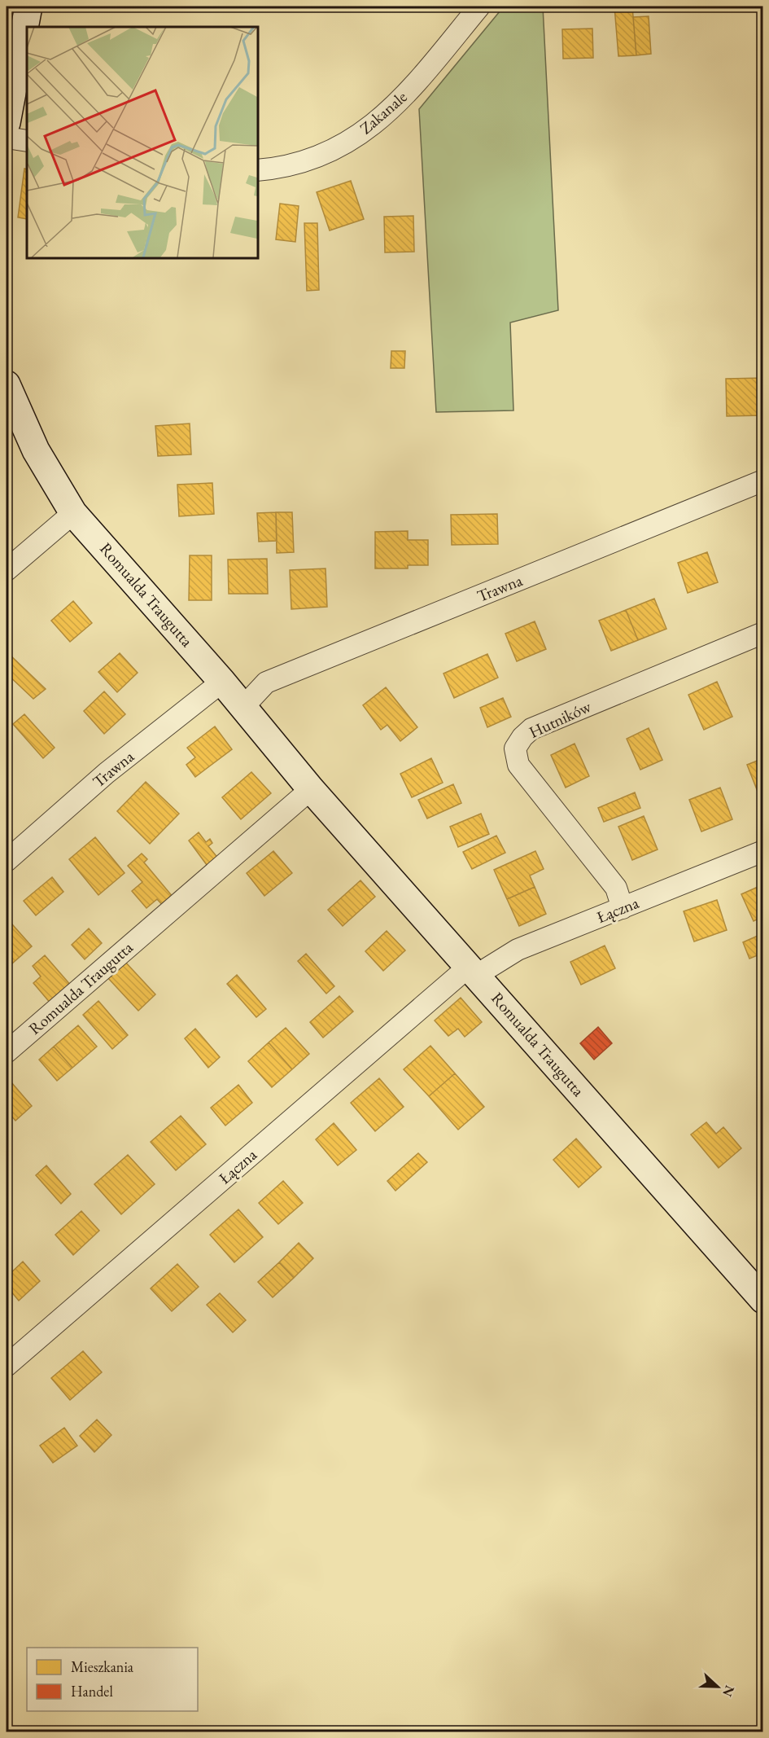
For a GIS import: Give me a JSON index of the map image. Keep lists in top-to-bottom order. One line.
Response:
{"streets":{"main road":["Romualda Traugutta"],"street":["Zakanale","Trawna","Hutników","Łączna"]},"crossings":[["Trawna","Romualda Traugutta"],["Romualda Traugutta","Łączna"],["Hutników","Łączna"]],"legend":["Mieszkania","Handel"],"north":"right"}
